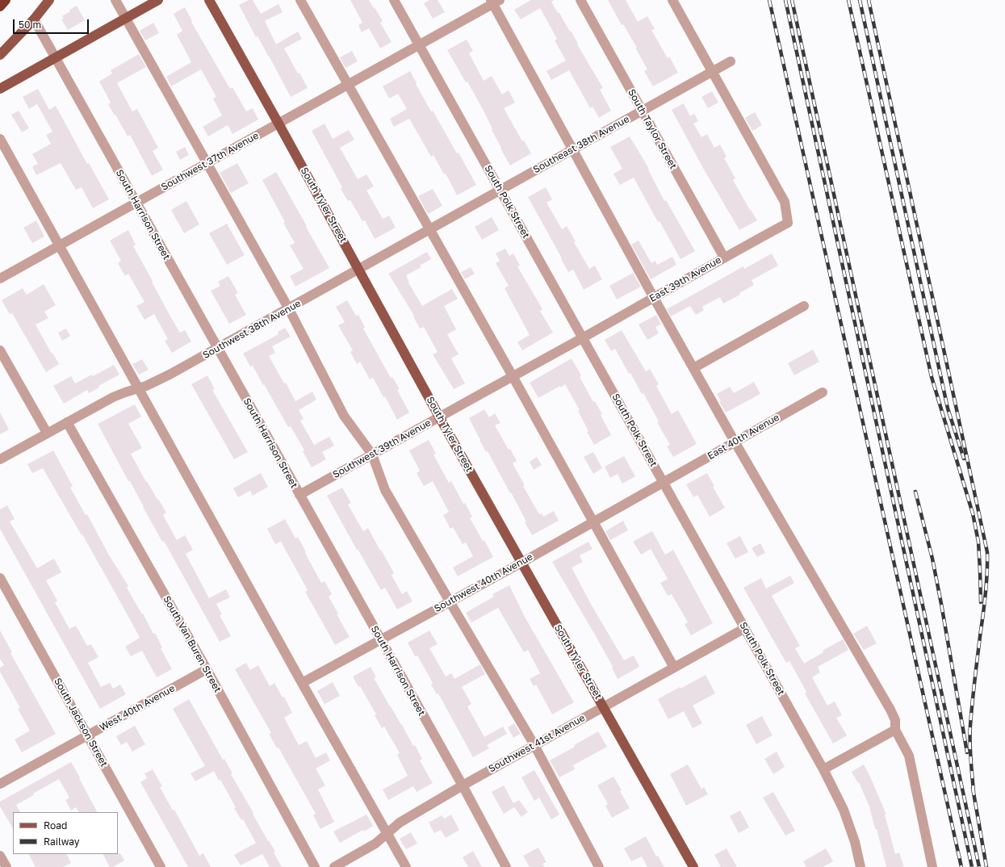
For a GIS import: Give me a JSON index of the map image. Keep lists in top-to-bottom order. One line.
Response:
{"streets":{"main road":["South Tyler Street"],"street":["South Taylor Street","Southeast 38th Avenue","Southwest 37th Avenue","South Polk Street","South Harrison Street","East 39th Avenue","Southwest 38th Avenue","East 40th Avenue","Southwest 39th Avenue","Southwest 40th Avenue","South Van Buren Street","West 40th Avenue","South Jackson Street","Southwest 41st Avenue"]},"crossings":[["South Taylor Street","Southeast 38th Avenue"],["South Taylor Street","East 39th Avenue"],["Southeast 38th Avenue","South Polk Street"],["Southeast 38th Avenue","East 39th Avenue"],["Southeast 38th Avenue","Southwest 38th Avenue"],["Southwest 37th Avenue","South Polk Street"],["Southwest 37th Avenue","South Tyler Street"],["Southwest 37th Avenue","South Harrison Street"],["South Polk Street","East 39th Avenue"],["South Polk Street","Southwest 38th Avenue"],["South Polk Street","East 40th Avenue"],["South Polk Street","Southwest 39th Avenue"],["South Polk Street","Southwest 40th Avenue"],["South Polk Street","Southwest 41st Avenue"],["South Tyler Street","Southwest 38th Avenue"],["South Tyler Street","Southwest 39th Avenue"],["South Tyler Street","Southwest 40th Avenue"],["South Tyler Street","Southwest 41st Avenue"],["South Harrison Street","Southwest 38th Avenue"],["South Harrison Street","Southwest 39th Avenue"],["South Harrison Street","Southwest 40th Avenue"],["South Harrison Street","Southwest 41st Avenue"],["East 39th Avenue","Southwest 39th Avenue"],["Southwest 38th Avenue","South Van Buren Street"],["East 40th Avenue","Southwest 40th Avenue"],["South Van Buren Street","West 40th Avenue"],["West 40th Avenue","South Jackson Street"]],"legend":["Road","Railway"],"scale_bar":"50 m"}
